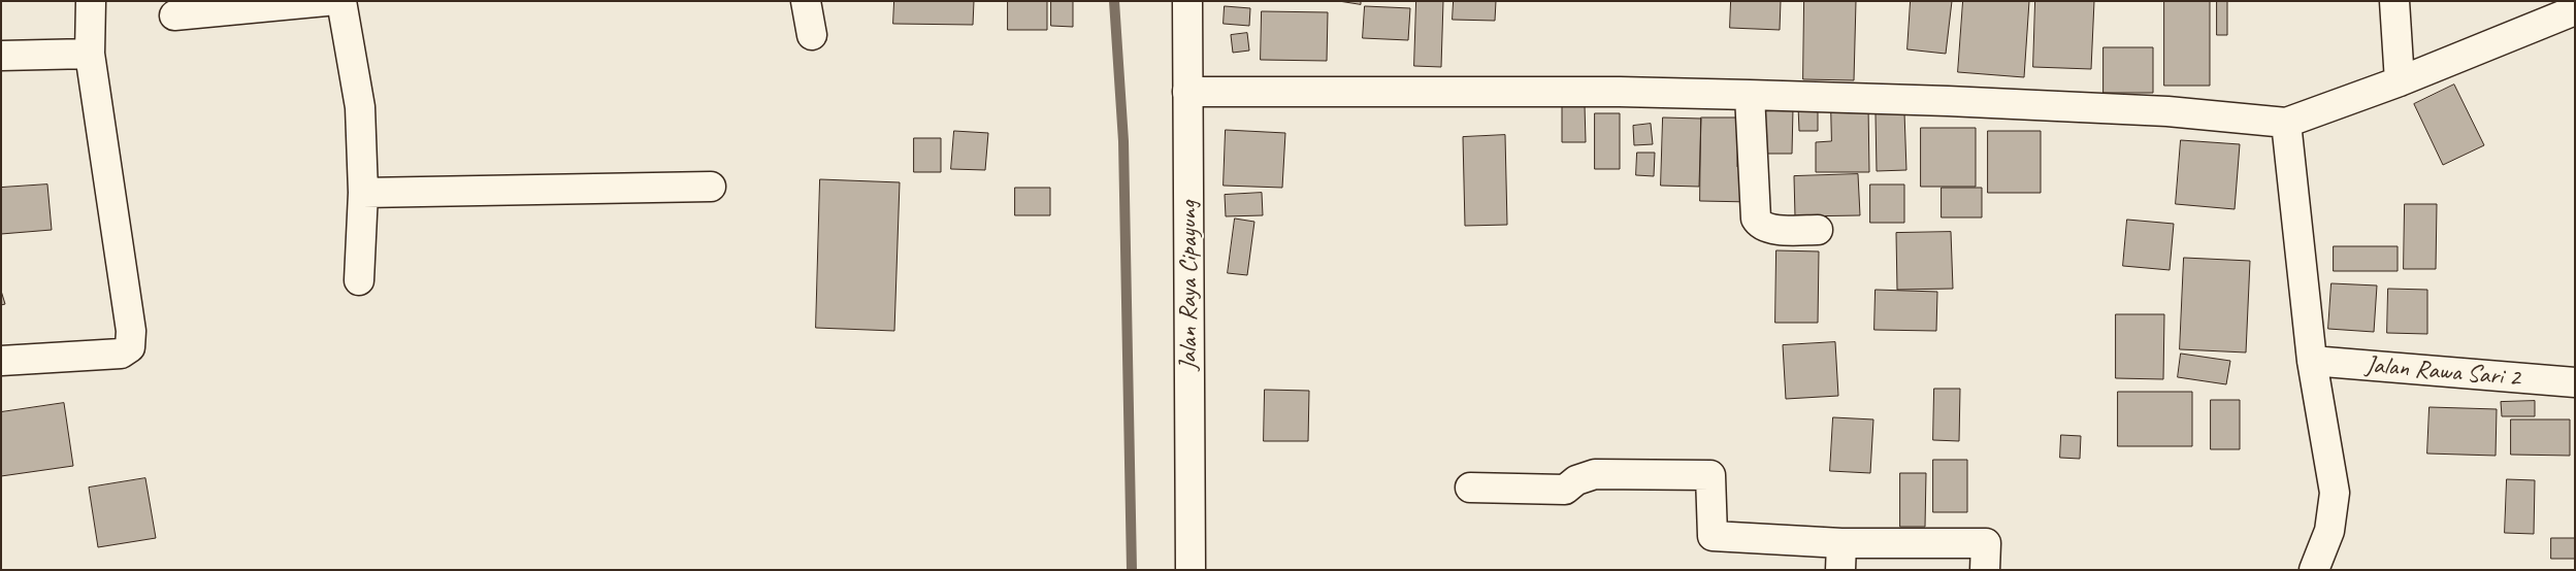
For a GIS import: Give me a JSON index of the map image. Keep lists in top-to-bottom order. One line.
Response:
{"streets":{"street":["Jalan Raya Cipayung","Jalan Rawa Sari 2"]}}
